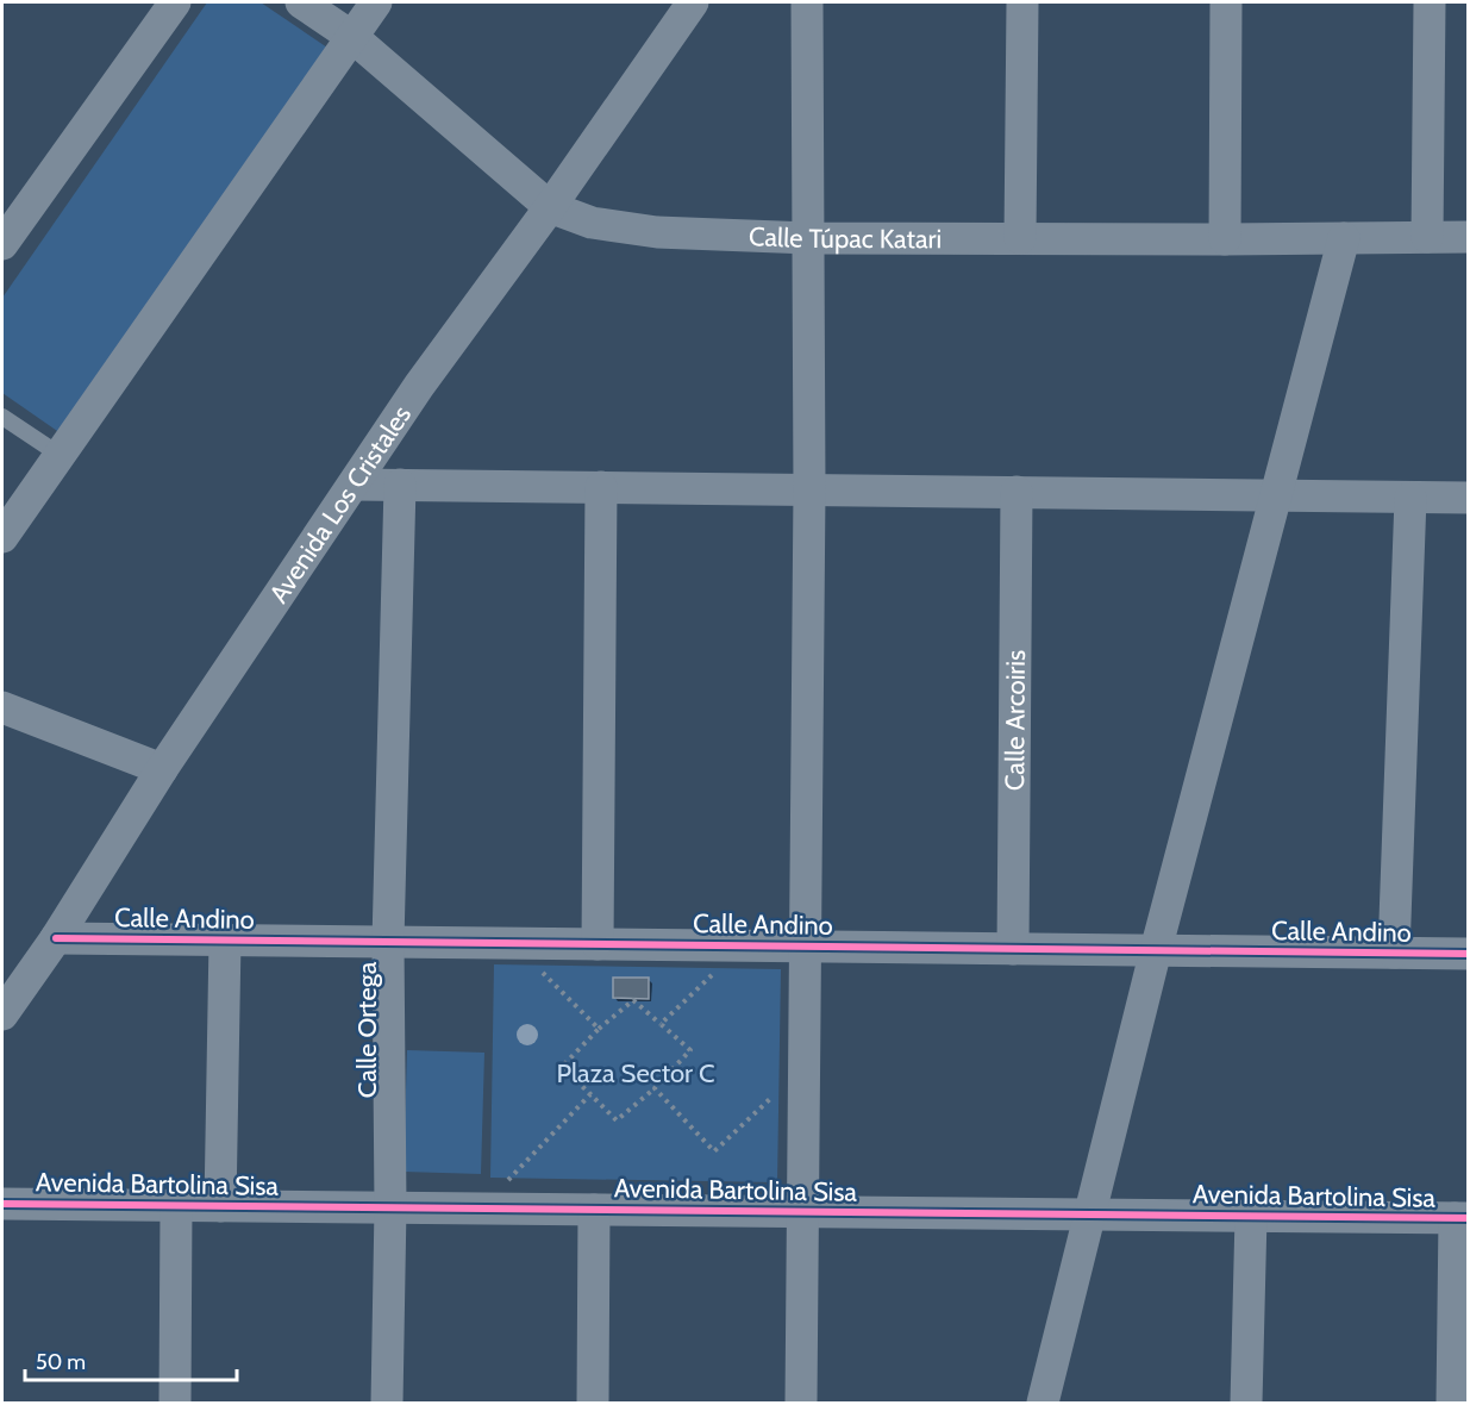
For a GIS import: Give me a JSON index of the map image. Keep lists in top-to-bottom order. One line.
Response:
{"streets":{"street":["Calle Túpac Katari","Avenida Los Cristales","Calle Arcoiris","Calle Andino","Calle Ortega","Avenida Bartolina Sisa"]},"crossings":[["Calle Túpac Katari","Avenida Los Cristales"],["Avenida Los Cristales","Calle Andino"],["Calle Arcoiris","Calle Andino"],["Calle Andino","Calle Ortega"],["Calle Ortega","Avenida Bartolina Sisa"]],"parks":["Plaza Sector C"],"scale_bar":"50 m"}
